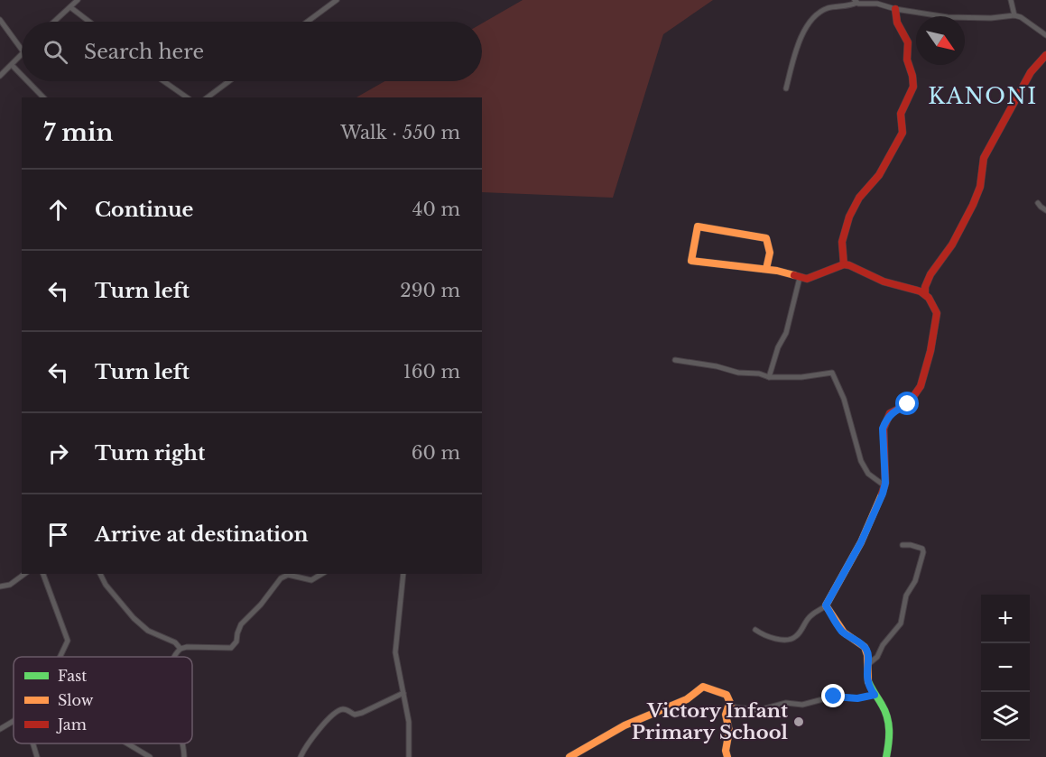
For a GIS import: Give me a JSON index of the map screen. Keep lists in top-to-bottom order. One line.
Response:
{"districts":["KANONI"],"places":["Victory Infant Primary School"],"legend":["Fast","Slow","Jam"],"north":"bottom right","page":{"search":"Search here","heading":["7 min","Walk · 550 m"],"list":[["Continue","40 m"],["Turn left","290 m"],["Turn left","160 m"],["Turn right","60 m"],"Arrive at destination"],"map_buttons":["+","−"]}}
